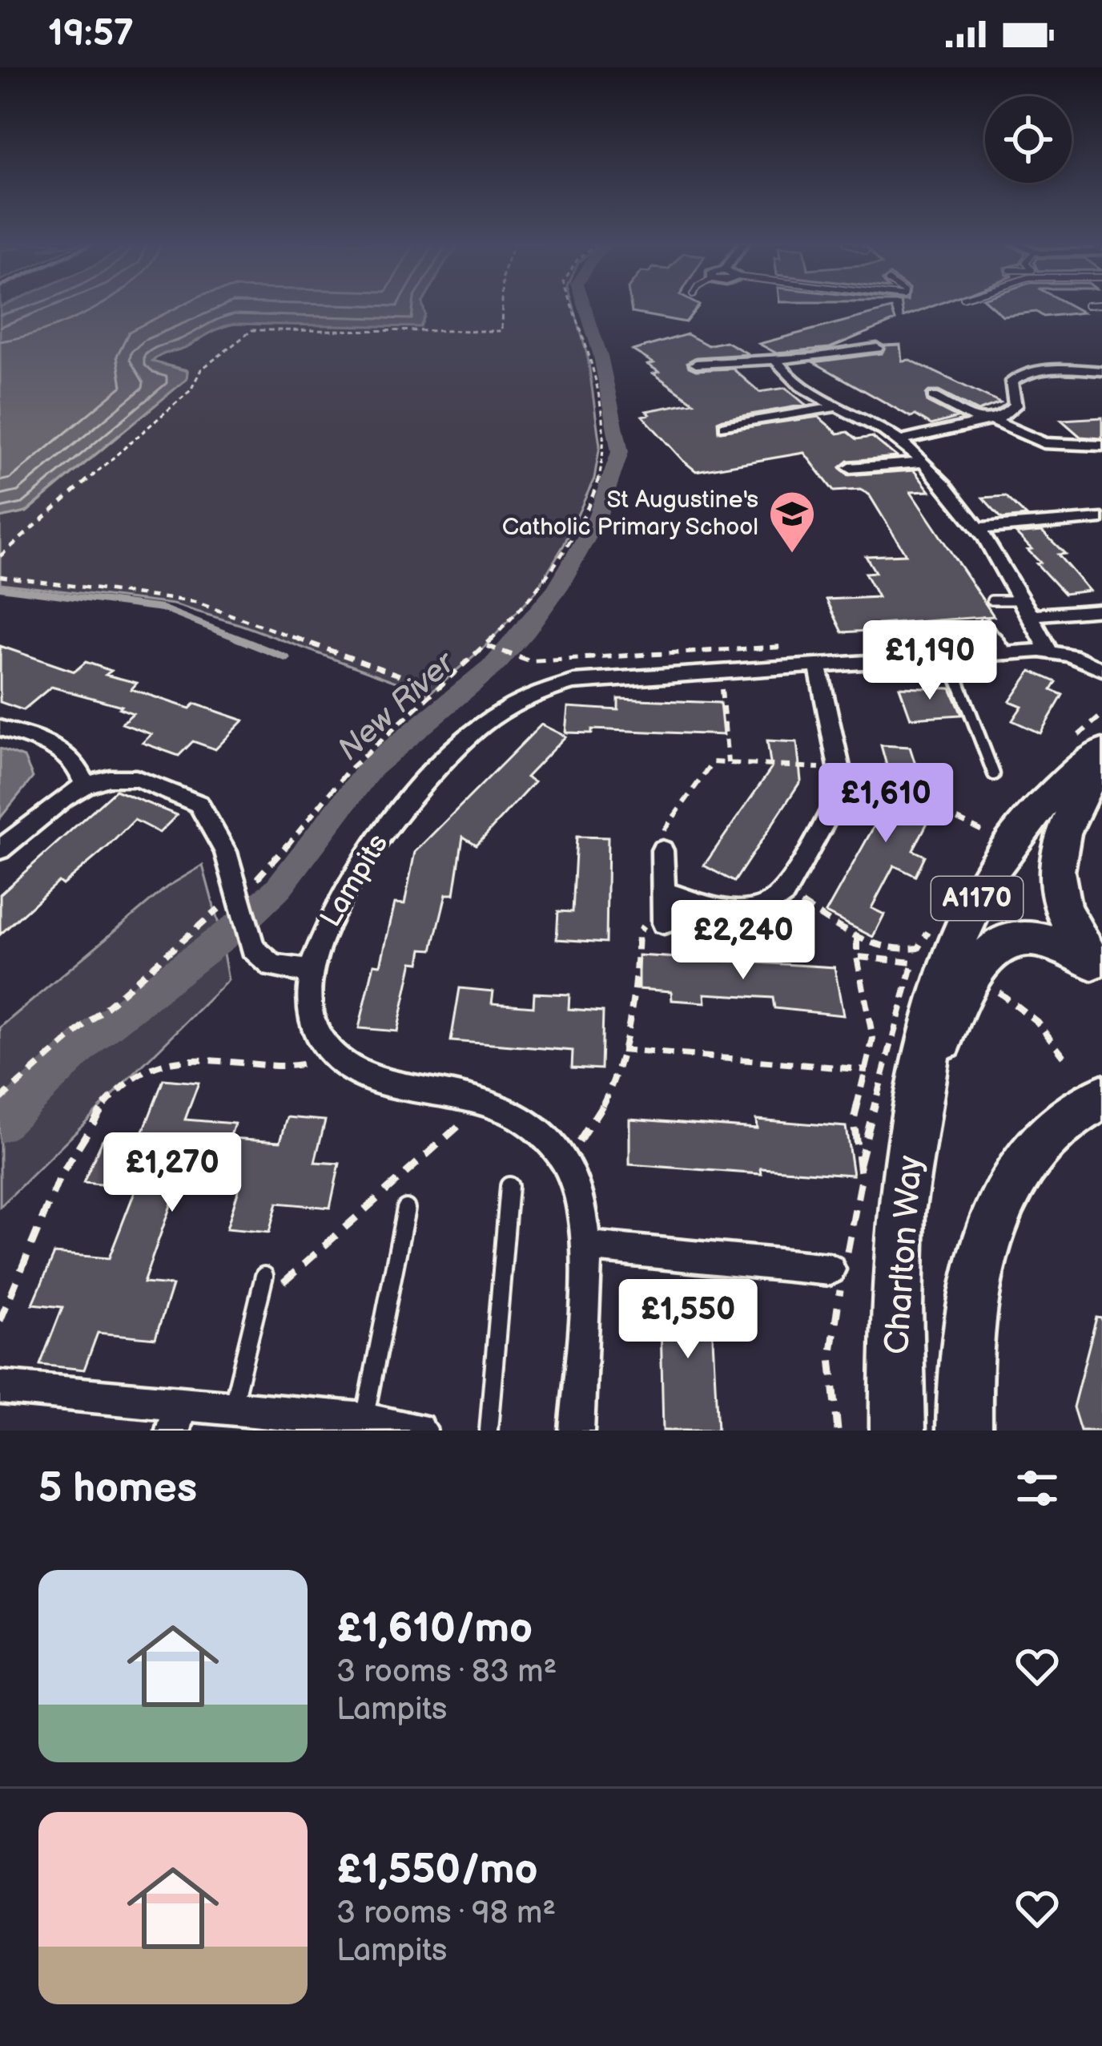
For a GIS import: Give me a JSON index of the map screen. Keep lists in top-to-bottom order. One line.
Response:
{"streets":{"main road":["A1170","Charlton Way"],"street":["Lampits"]},"water":["New River"],"places":{"school or university":["St Augustine's Catholic Primary School"]},"page":{"status":"19:57","price":["£1,190","£1,610","£2,240","£1,270","£1,550"],"heading":"5 homes","list":[{"name":"£1,610/mo","note":"3 rooms · 83 m² · Lampits"},{"name":"£1,550/mo","note":"3 rooms · 98 m² · Lampits"}]}}
